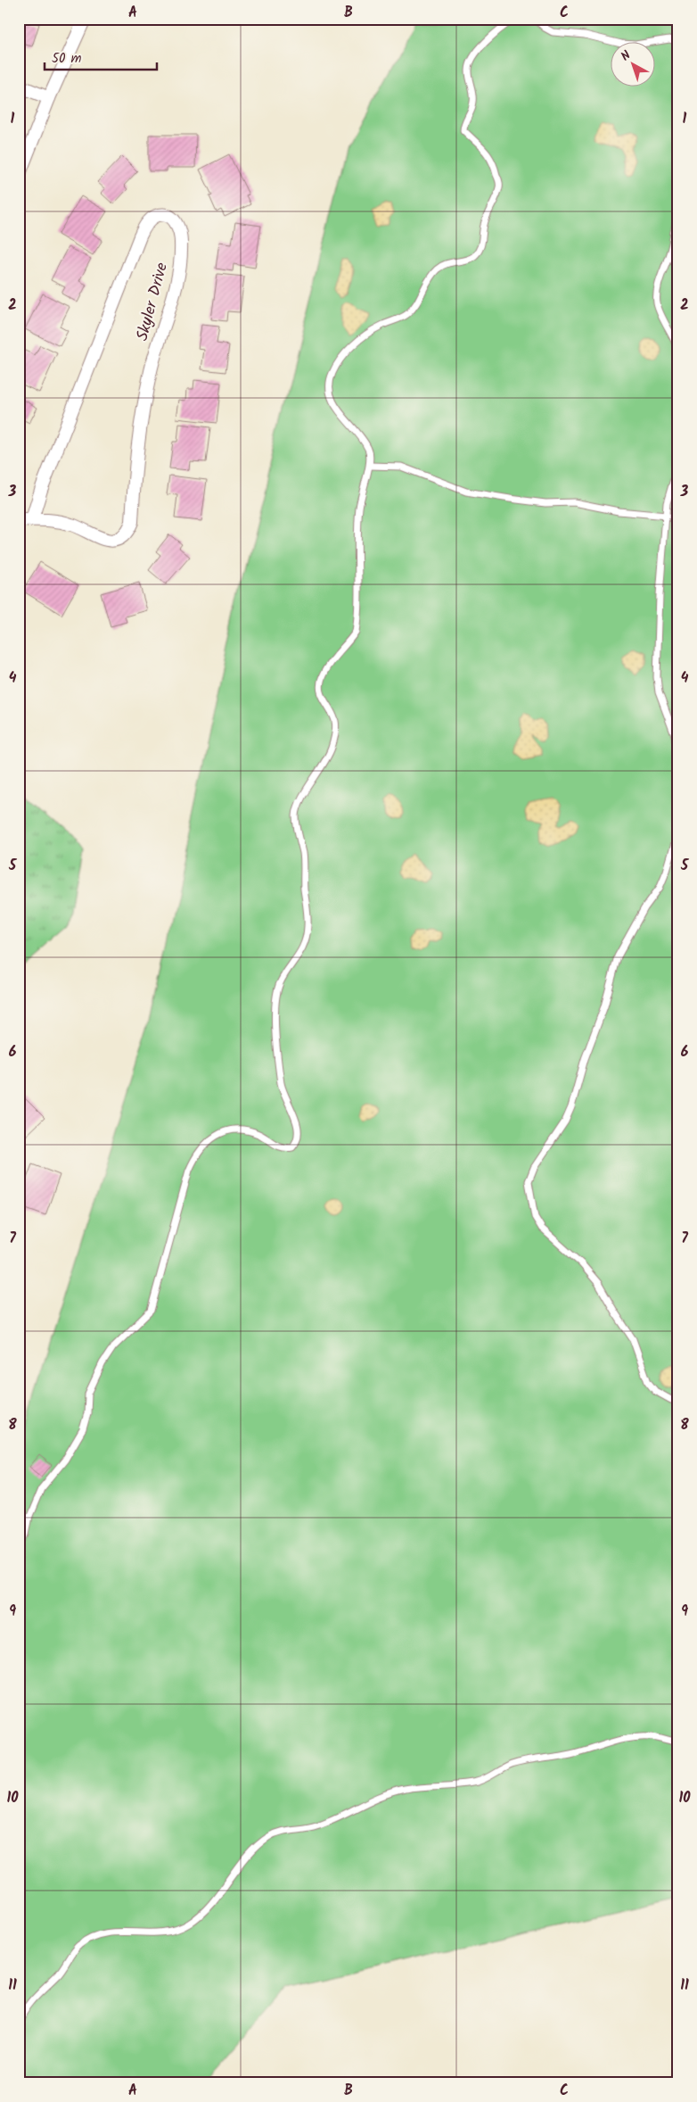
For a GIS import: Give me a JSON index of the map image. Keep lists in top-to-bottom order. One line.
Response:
{"streets":{"street":["Skyler Drive"]},"scale_bar":"50 m","north":"top left","grid":{"columns":["A","B","C"],"rows":["1","2","3","4","5","6","7","8","9","10","11"]}}
